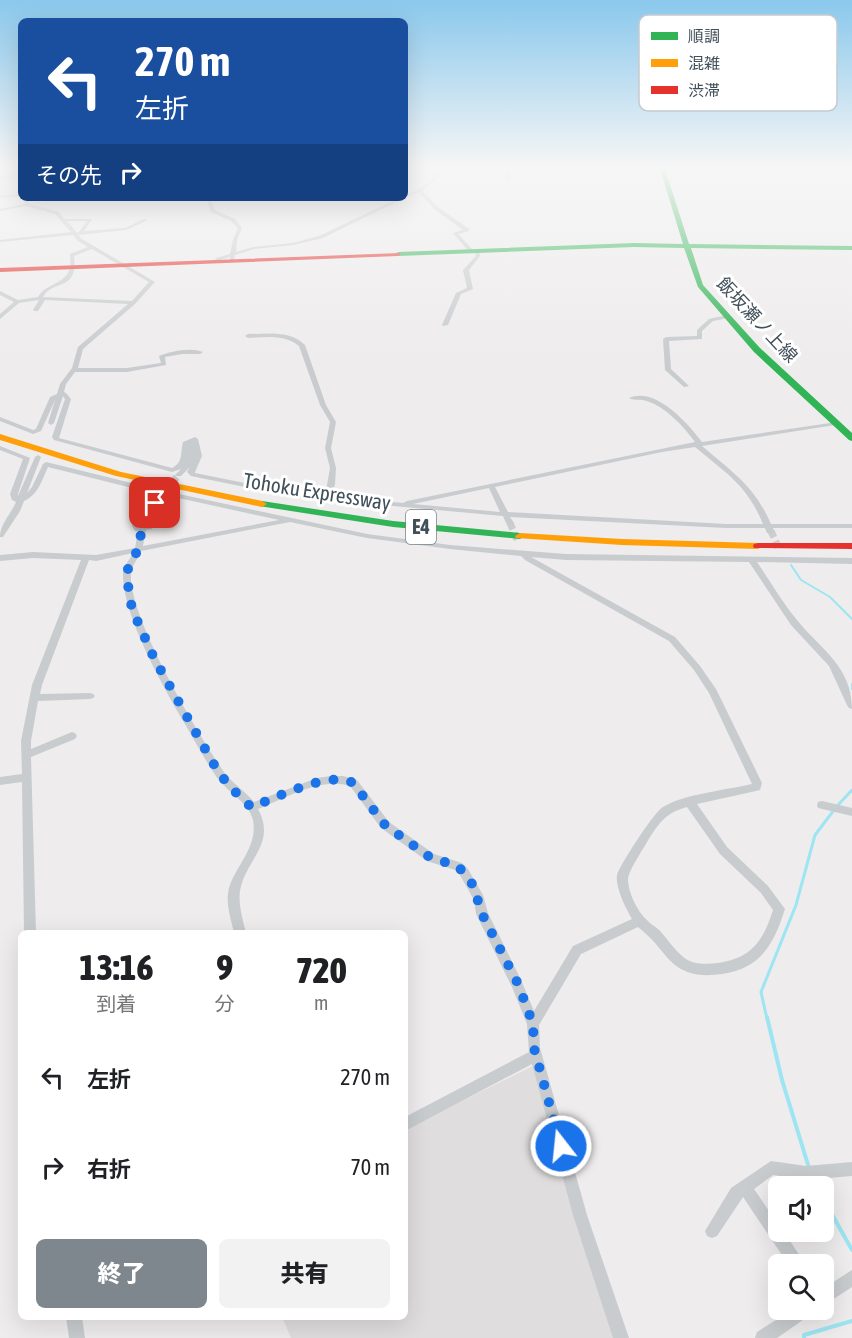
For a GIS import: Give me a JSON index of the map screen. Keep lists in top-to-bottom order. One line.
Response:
{"streets":{"main road":["飯坂瀬ノ上線","Tohoku Expressway","E4"]},"legend":["順調","混雑","渋滞"],"page":{"turn":["270 m","左折"],"then":"その先","eta":["13:16","到着","9","分","720","m"],"list":[{"name":"左折","value":"270 m"},{"name":"右折","value":"70 m"}],"buttons":["終了","共有"]}}
